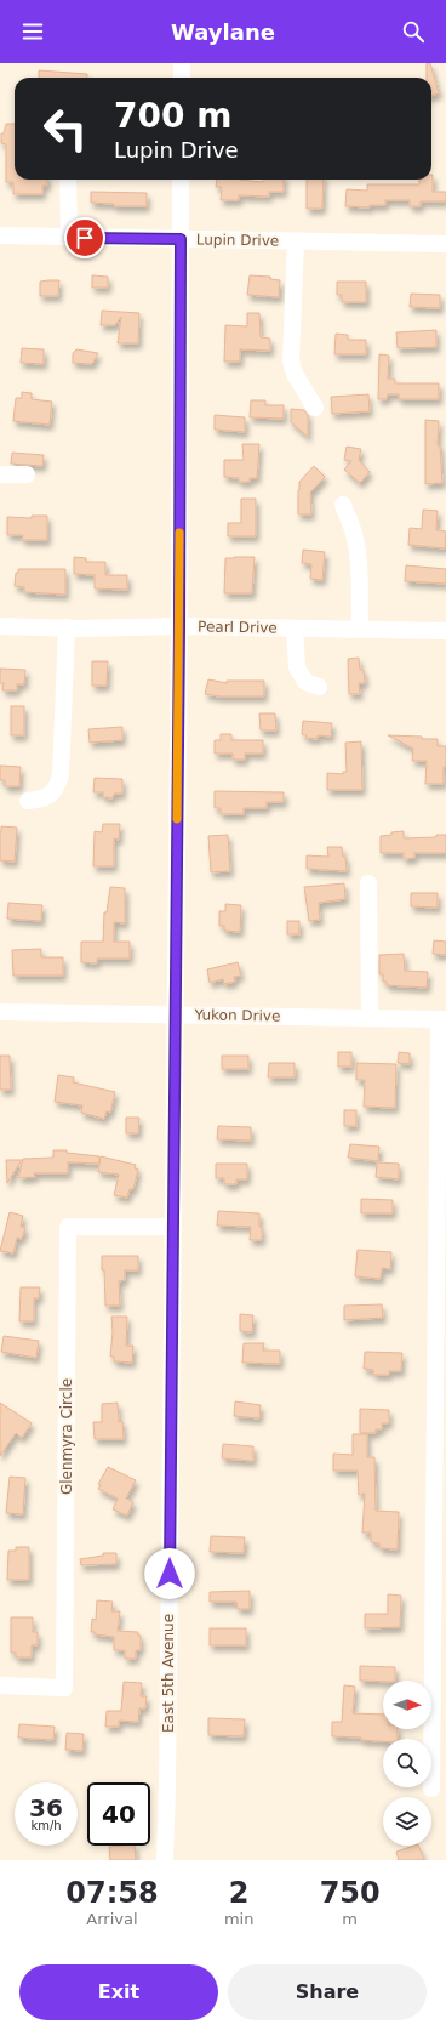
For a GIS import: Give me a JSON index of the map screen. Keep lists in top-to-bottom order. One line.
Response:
{"streets":{"street":["Lupin Drive","Pearl Drive","Yukon Drive","Glenmyra Circle","East 5th Avenue"]},"crossings":[["Lupin Drive","East 5th Avenue"],["Pearl Drive","East 5th Avenue"],["Yukon Drive","East 5th Avenue"],["Glenmyra Circle","East 5th Avenue"]],"north":"right","page":{"header":"Waylane","turn":["700 m","Lupin Drive"],"speed":"36 km/h","limit":"40","eta":["07:58","Arrival","2","min","750","m"],"buttons":["Exit","Share"]}}
